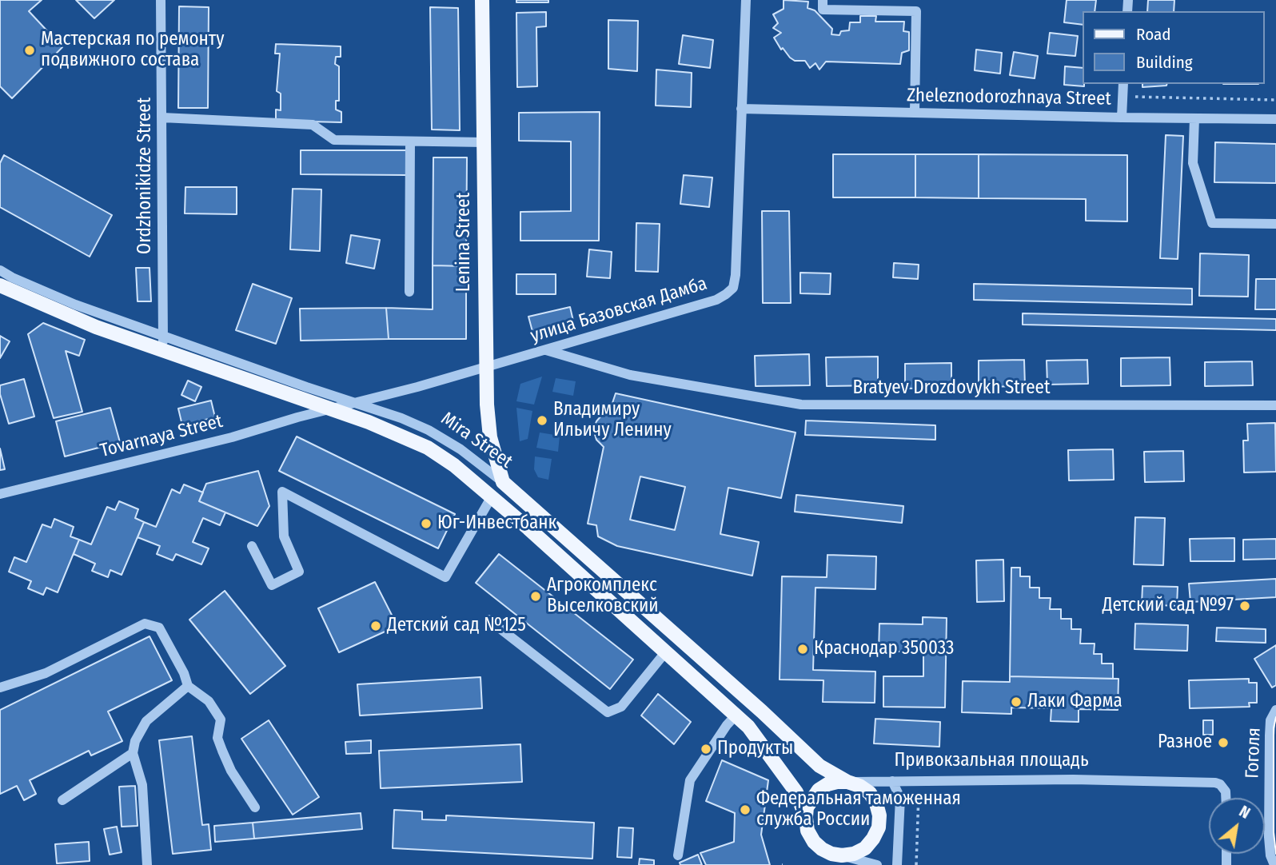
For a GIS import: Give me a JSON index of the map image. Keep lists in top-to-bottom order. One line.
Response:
{"streets":{"main road":["Lenina Street","Mira Street"],"street":["Zheleznodorozhnaya Street","Ordzhonikidze Street","улица Базовская Дамба","Bratyev Drozdovykh Street","Tovarnaya Street","Гоголя","Привокзальная площадь"]},"crossings":[["Zheleznodorozhnaya Street","улица Базовская Дамба"],["Ordzhonikidze Street","Mira Street"],["Lenina Street","улица Базовская Дамба"],["Lenina Street","Mira Street"],["улица Базовская Дамба","Bratyev Drozdovykh Street"],["улица Базовская Дамба","Tovarnaya Street"],["улица Базовская Дамба","Mira Street"],["Tovarnaya Street","Mira Street"],["Mira Street","Привокзальная площадь"]],"places":["Мастерская по ремонту подвижного состава","Владимиру Ильичу Ленину","Юг-Инвестбанк","Агрокомплекс Выселковский","Детский сад №97","Детский сад №125","Краснодар 350033","Лаки Фарма","Разное","Продукты","Федеральная таможенная служба России"],"legend":["Road","Building"],"north":"top right"}
